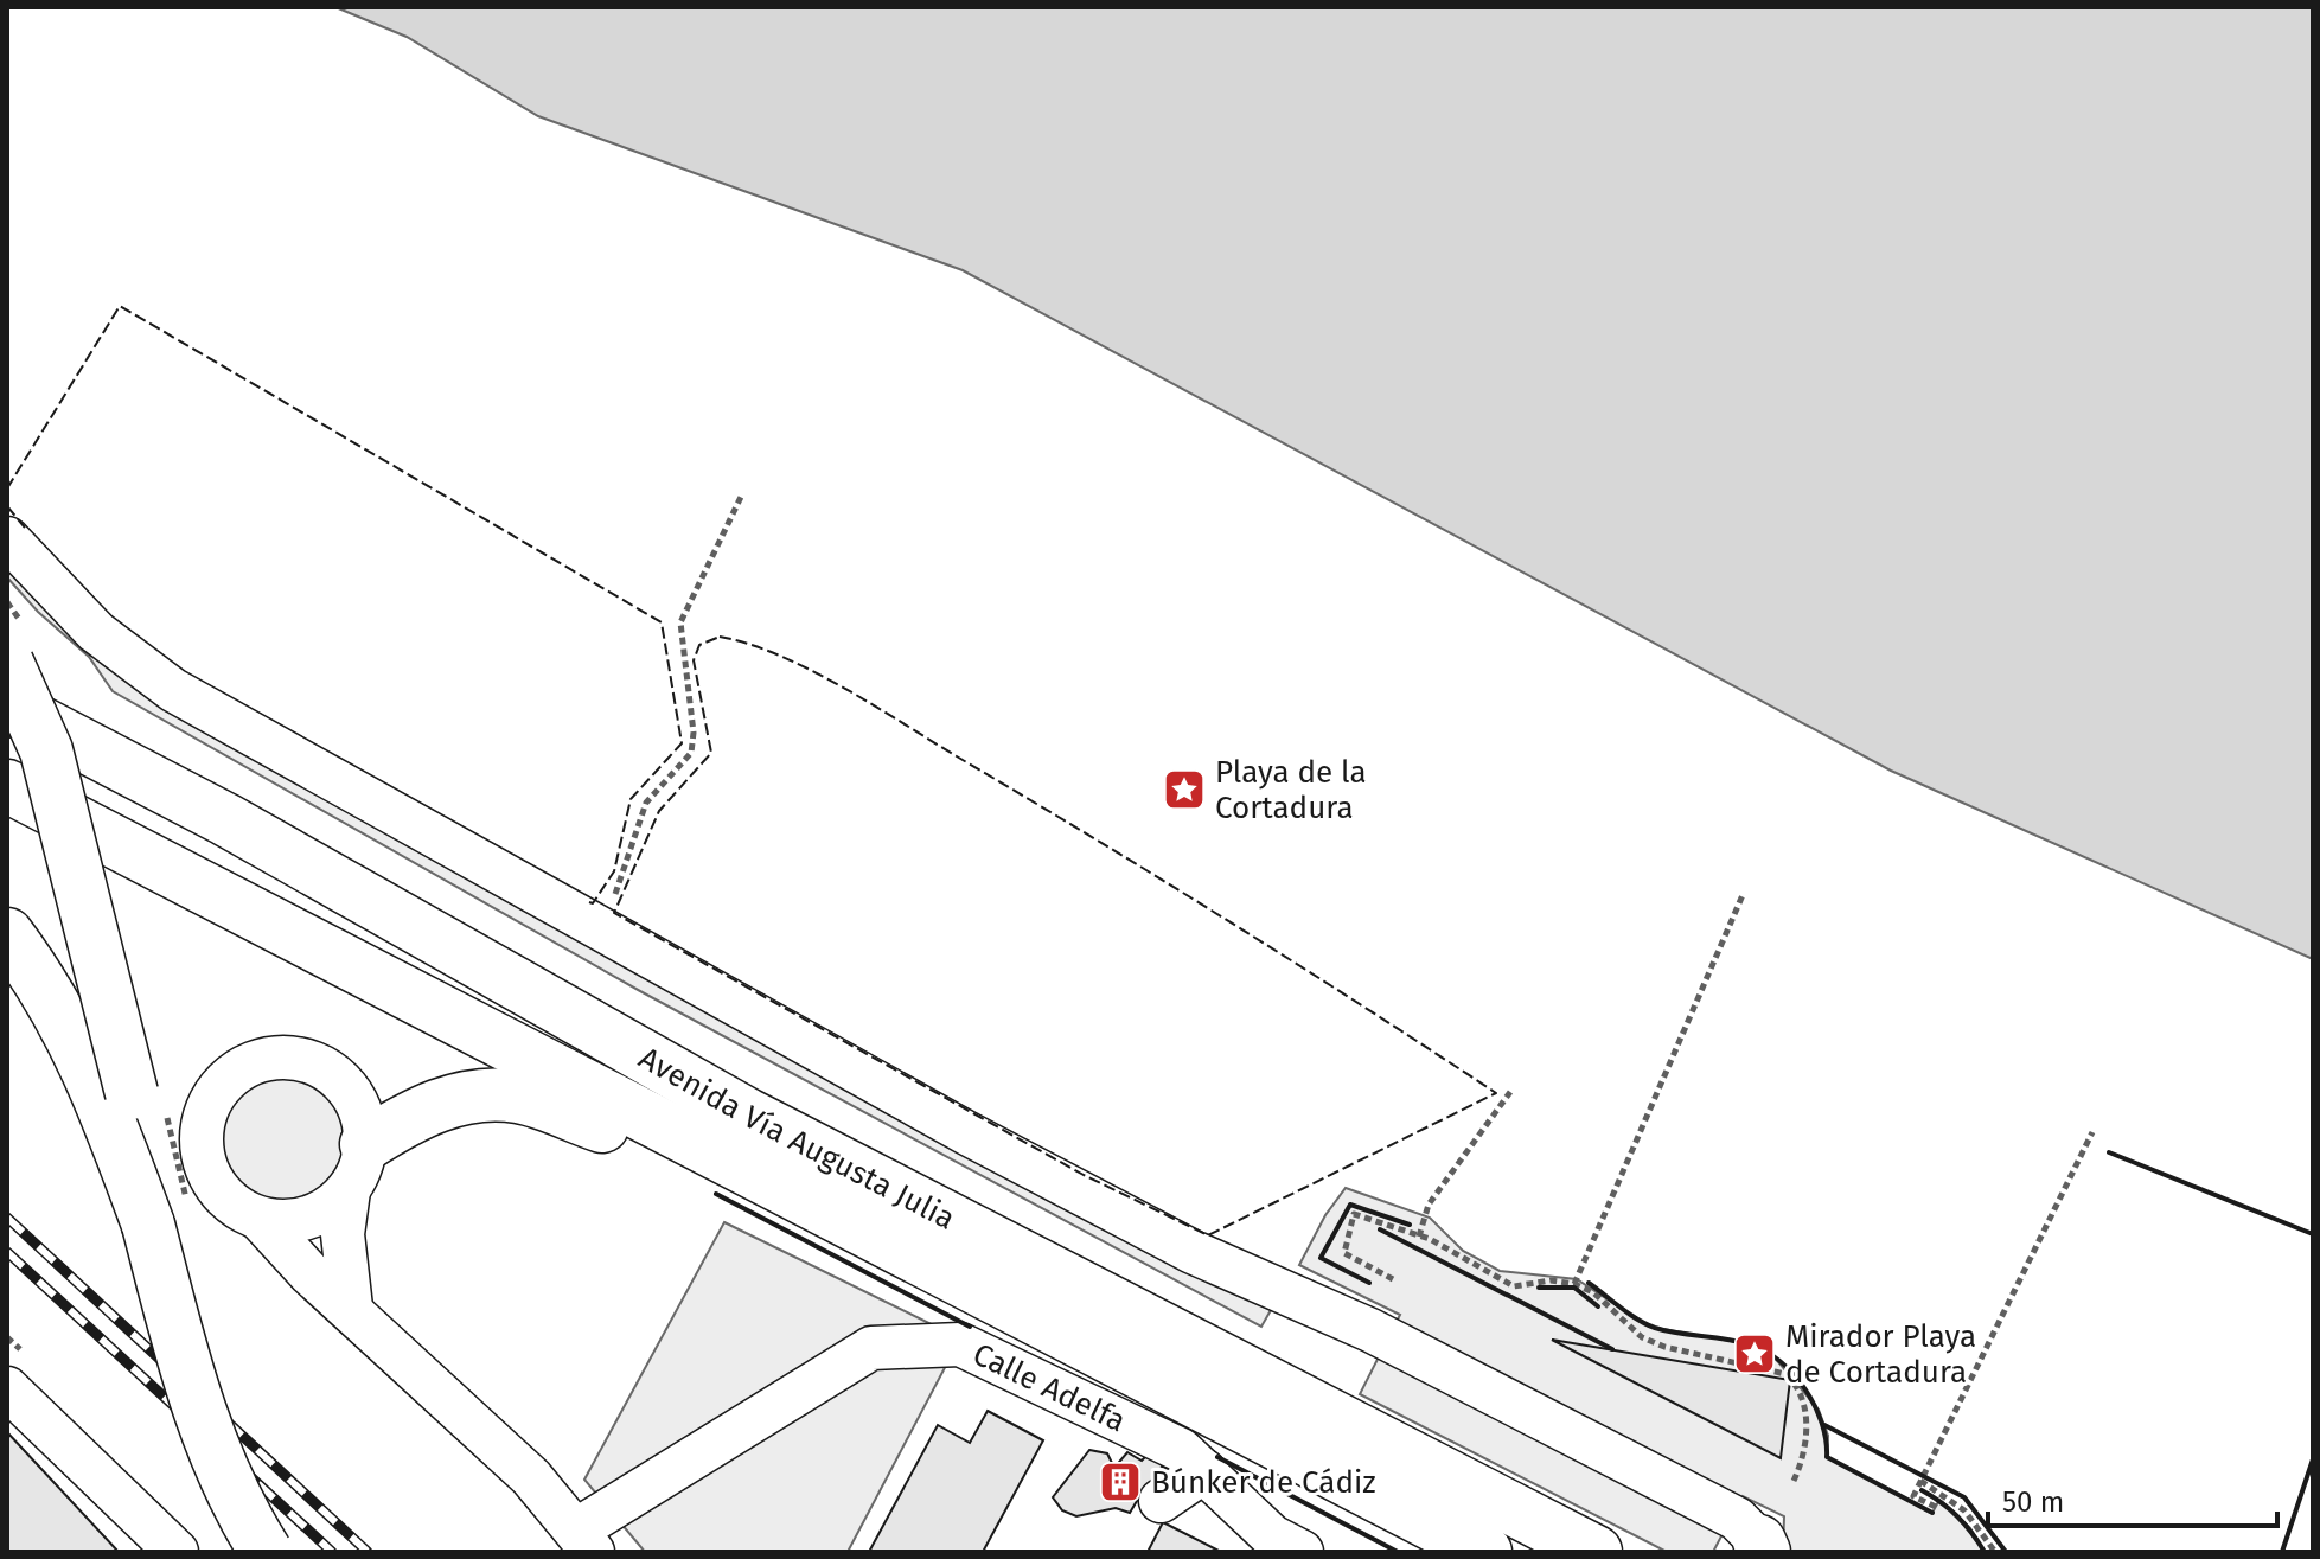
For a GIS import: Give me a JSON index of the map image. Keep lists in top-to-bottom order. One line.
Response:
{"streets":{"highway":["Avenida Vía Augusta Julia"],"street":["Calle Adelfa"]},"places":{"place":["Playa de la Cortadura","Mirador Playa de Cortadura"],"building":["Búnker de Cádiz"]},"scale_bar":"50 m"}
